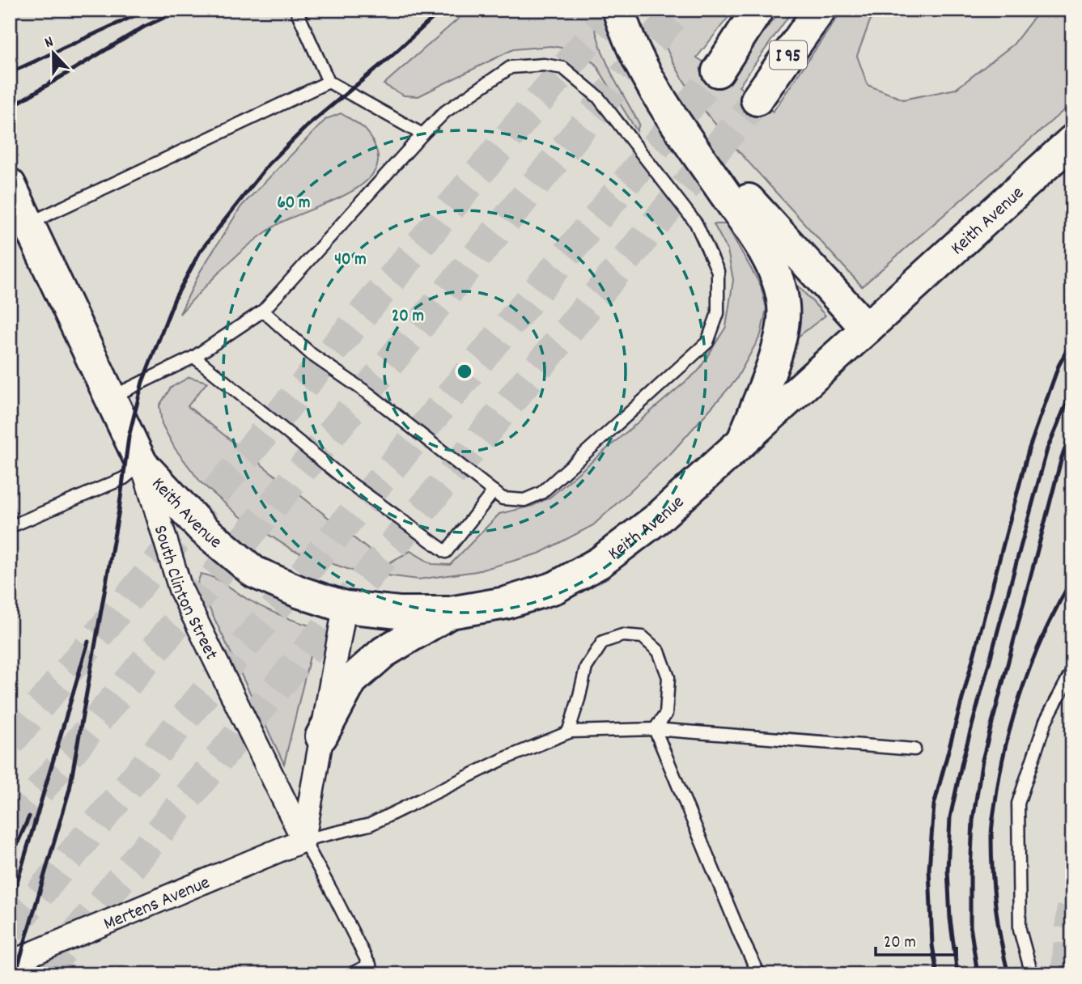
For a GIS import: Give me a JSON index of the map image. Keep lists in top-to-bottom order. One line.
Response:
{"streets":{"main road":["I 95","Keith Avenue","South Clinton Street"],"street":["Mertens Avenue"]},"crossings":[["Keith Avenue","South Clinton Street"],["South Clinton Street","Mertens Avenue"]],"scale_bar":"20 m","north":"top","rings":["60 m","40 m","20 m"]}
